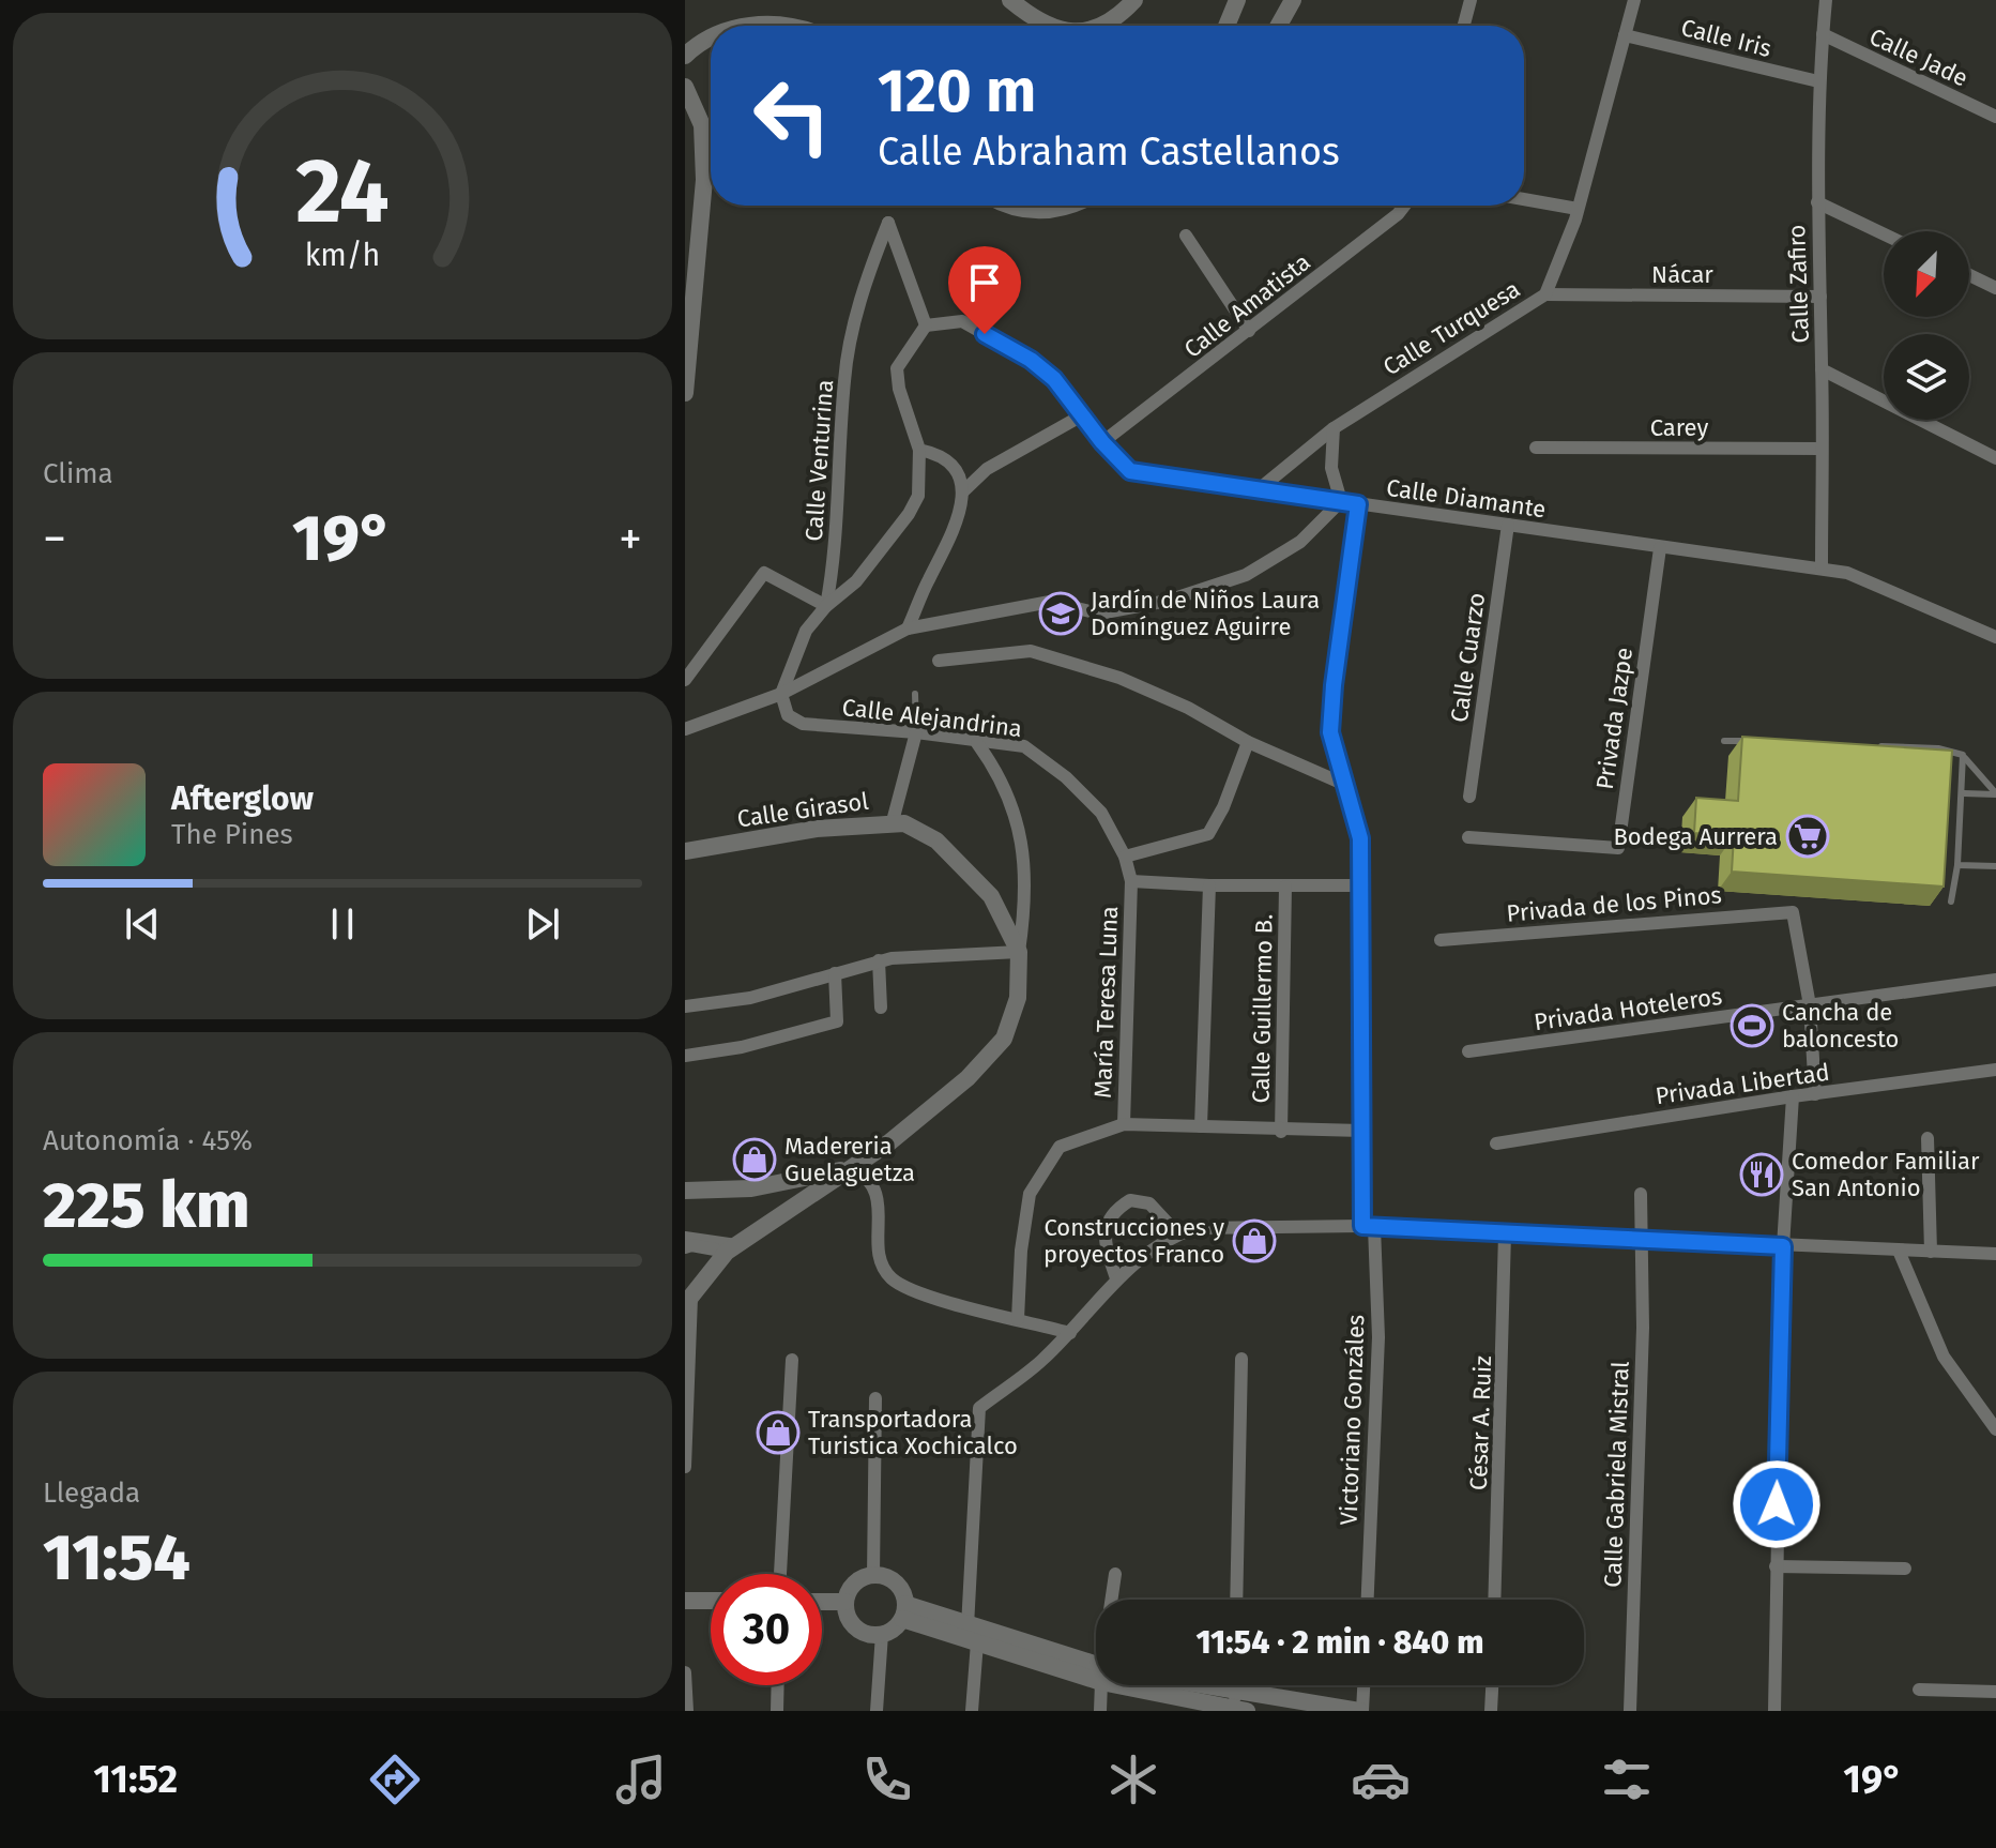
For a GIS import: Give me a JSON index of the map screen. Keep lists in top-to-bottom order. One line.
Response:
{"streets":{"street":["Calle Iris","Calle Jade","Nácar","Calle Zafiro","Calle Amatista","Calle Turquesa","Carey","Calle Venturina","Calle Diamante","Calle Cuarzo","Calle Alejandrina","Privada Jazpe","Calle Girasol","Privada de los Pinos","María Teresa Luna","Calle Guillermo B.","Privada Hoteleros","Privada Libertad","Victoriano Gonzáles","César A. Ruiz","Calle Gabriela Mistral"]},"crossings":[["Calle Iris","Calle Zafiro"],["Calle Iris","Calle Turquesa"],["Calle Jade","Calle Zafiro"],["Nácar","Calle Zafiro"],["Nácar","Calle Turquesa"],["Calle Zafiro","Carey"],["Calle Zafiro","Calle Diamante"],["Calle Amatista","Calle Diamante"],["Calle Turquesa","Calle Diamante"],["Calle Venturina","Calle Diamante"],["Calle Venturina","Calle Alejandrina"],["Calle Diamante","Calle Cuarzo"],["Calle Diamante","Privada Jazpe"],["Calle Diamante","Victoriano Gonzáles"],["Calle Alejandrina","María Teresa Luna"],["Privada de los Pinos","Privada Hoteleros"]],"places":{"school or university":["Jardín de Niños Laura Domínguez Aguirre"],"supermarket":["Bodega Aurrera"],"sports":["Cancha de baloncesto"],"shop":["Madereria Guelaguetza","Construcciones y proyectos Franco","Transportadora Turistica Xochicalco"],"restaurant":["Comedor Familiar San Antonio"]},"north":"bottom left","page":{"turn":["120 m","Calle Abraham Castellanos"],"tile":["Clima",["Autonomía · 45%","225 km"],["Llegada","11:54"]],"heat":["−","19°","+"],"song":["Afterglow","The Pines"],"limit":"30","trip":"11:54 · 2 min · 840 m","tabs":["11:52","19°"],"gauge":["24","km/h"]}}
